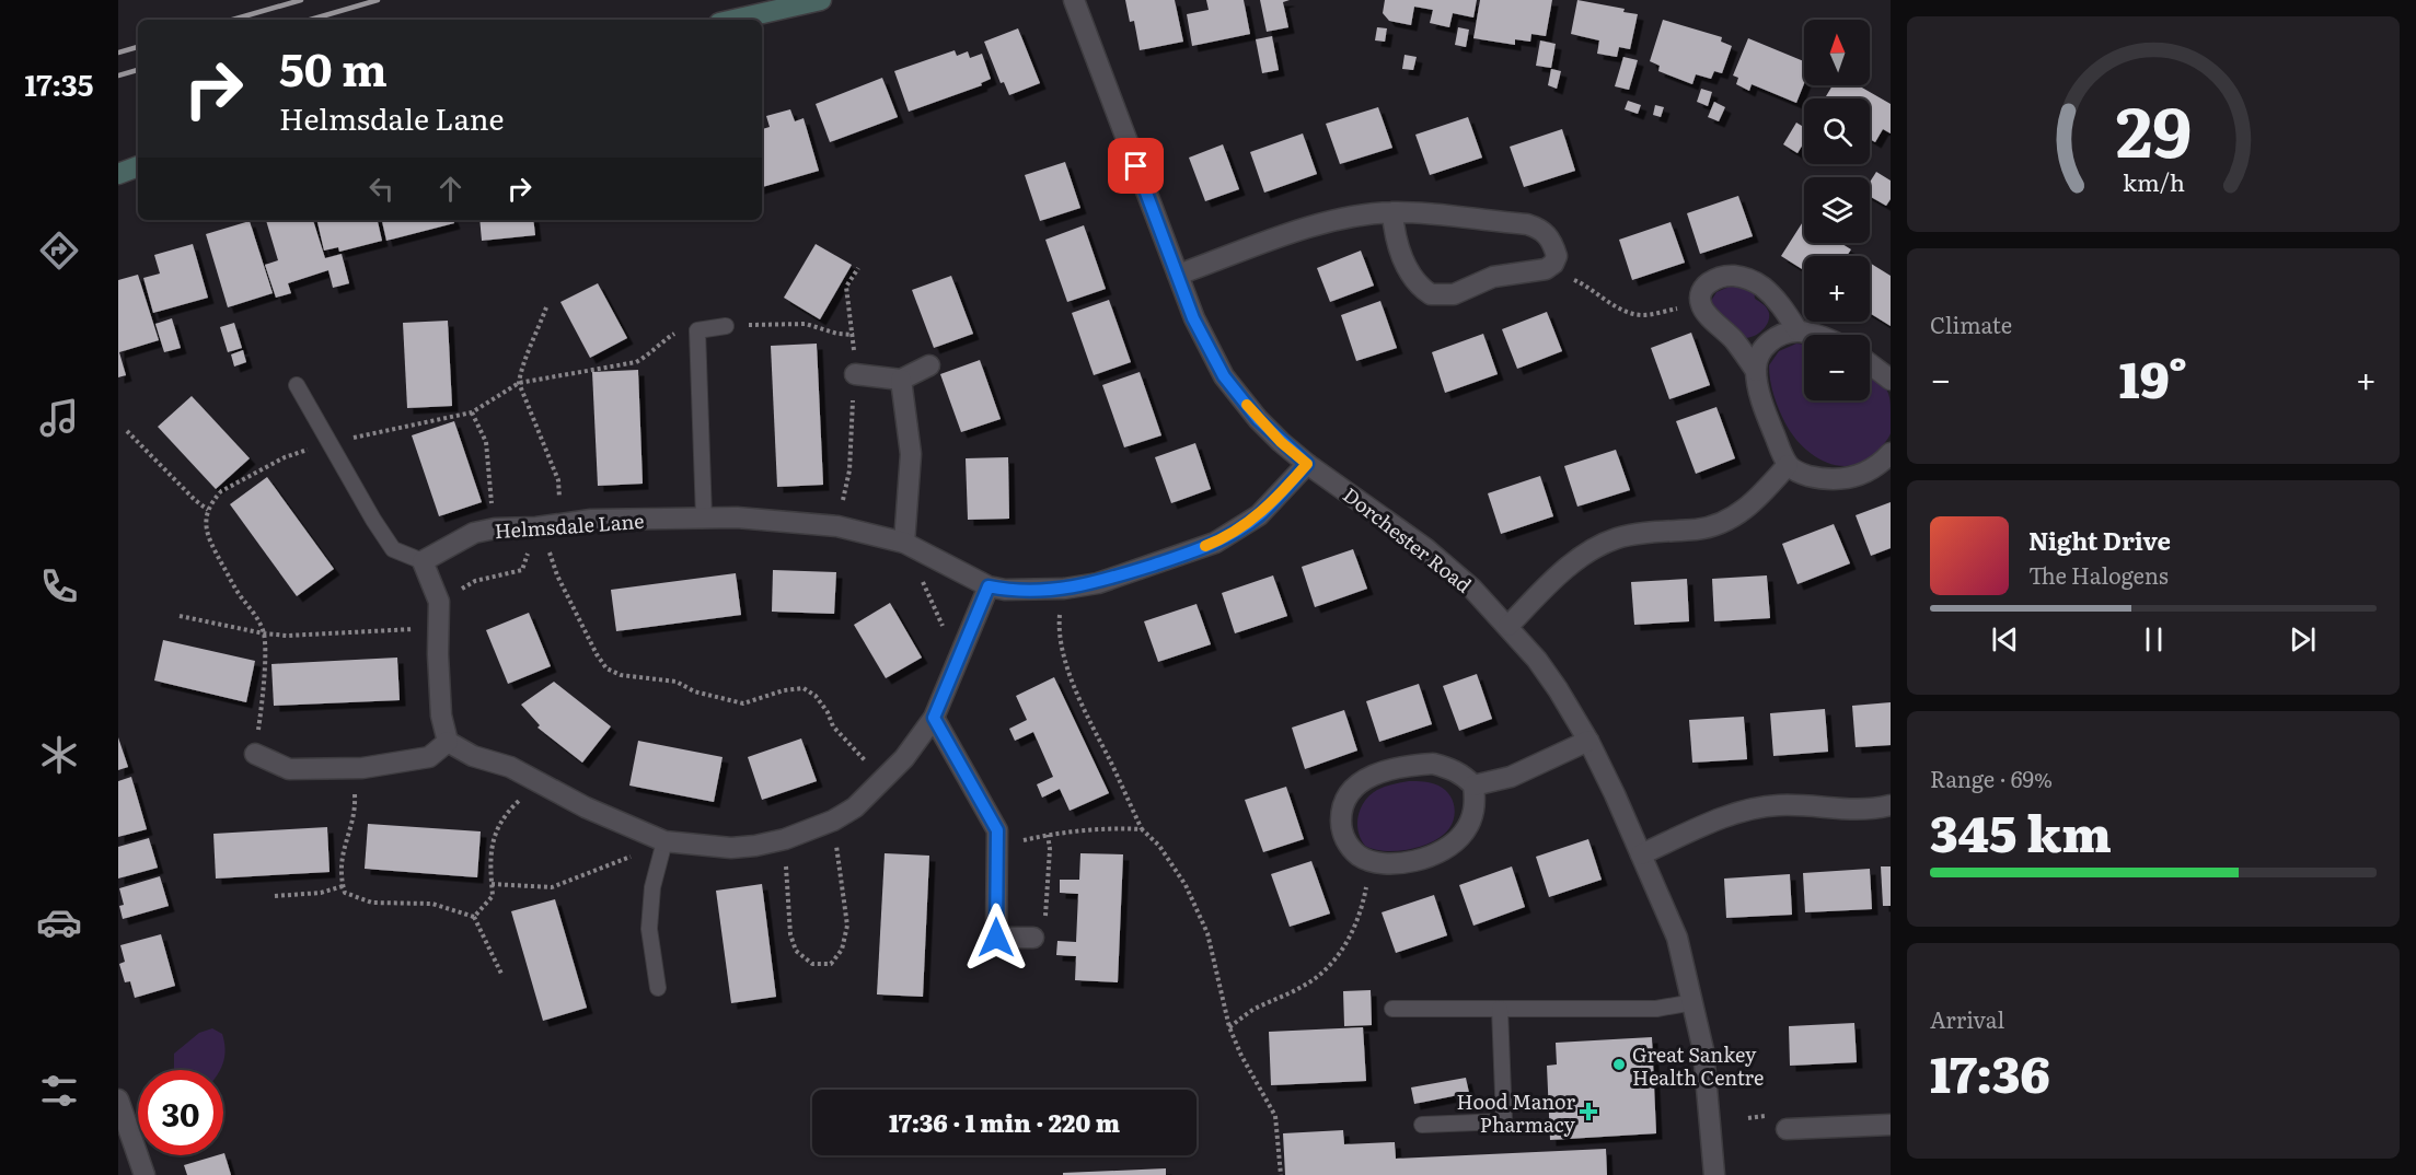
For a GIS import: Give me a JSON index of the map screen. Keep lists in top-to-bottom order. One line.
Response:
{"streets":{"street":["Helmsdale Lane","Dorchester Road"]},"crossings":[["Helmsdale Lane","Dorchester Road"]],"places":{"other":["Great Sankey Health Centre"],"health":["Hood Manor Pharmacy"]},"north":"top","page":{"tabs":"17:35","map_buttons":["+","−"],"turn":["50 m","Helmsdale Lane"],"tile":["Climate",["Range · 69%","345 km"],["Arrival","17:36"]],"heat":["−","19°","+"],"song":["Night Drive","The Halogens"],"limit":"30","trip":"17:36 · 1 min · 220 m","gauge":["29","km/h"]}}
